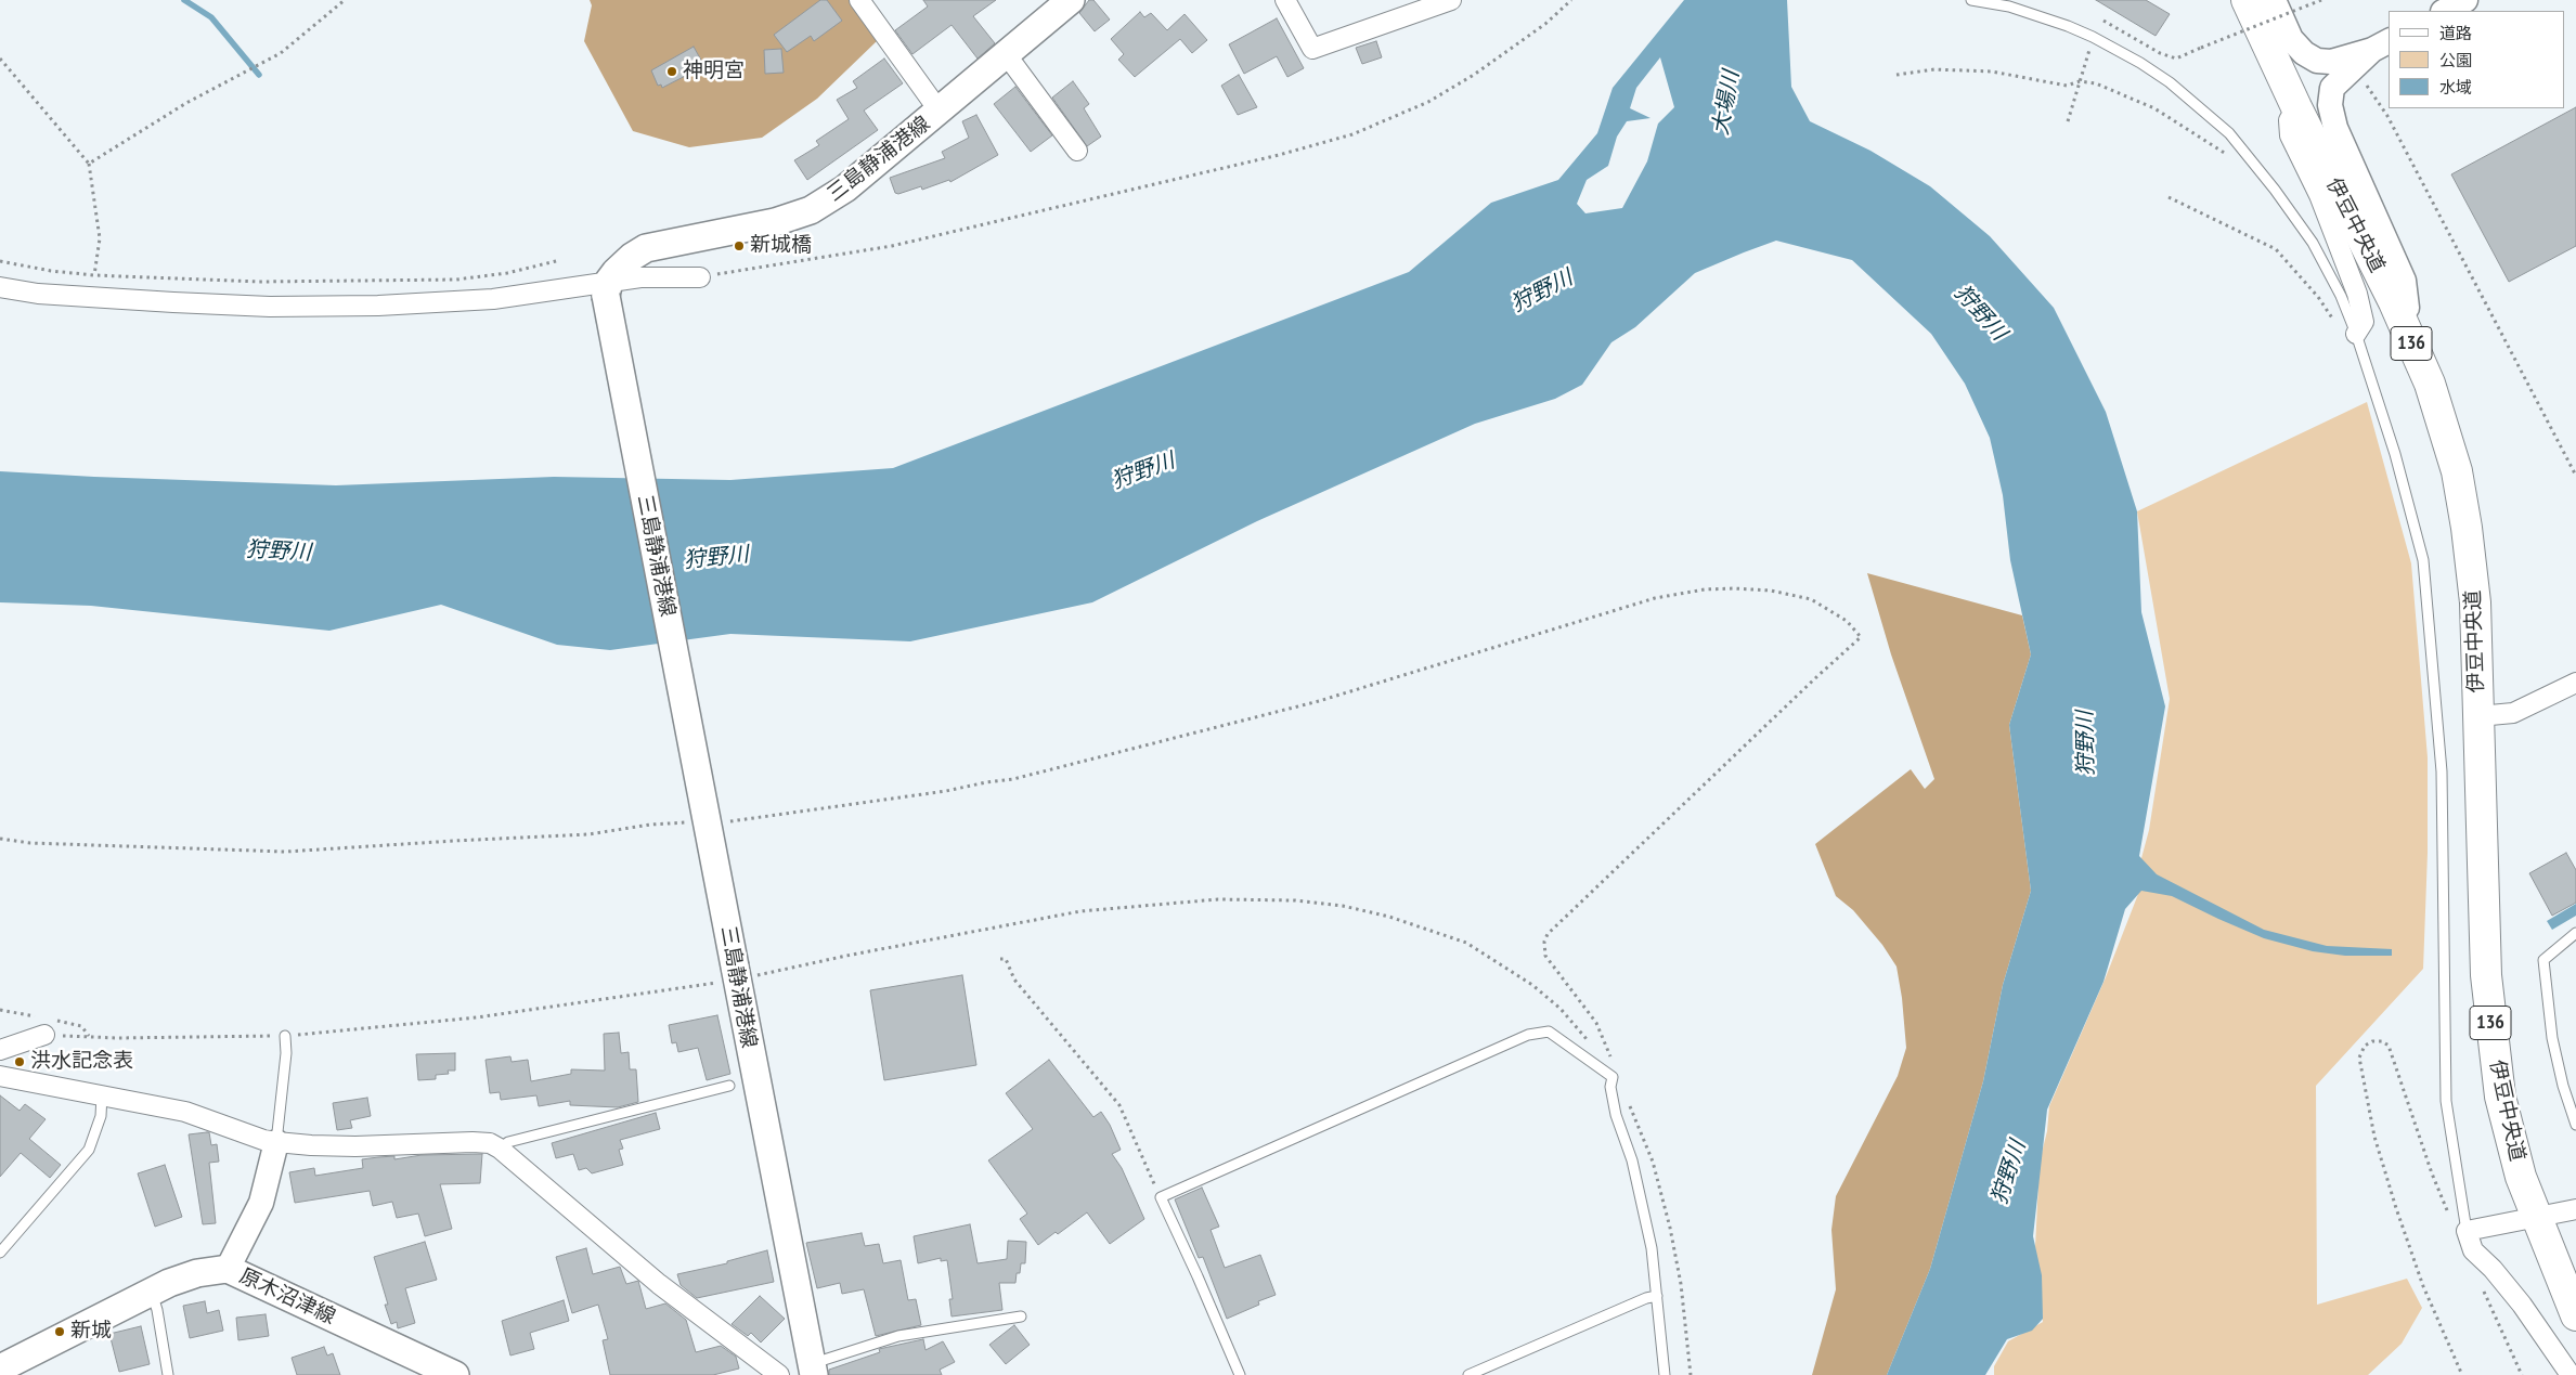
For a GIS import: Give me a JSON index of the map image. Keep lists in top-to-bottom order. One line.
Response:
{"streets":{"highway":["伊豆中央道","136"],"main road":["三島静浦港線","原木沼津線"]},"water":["大場川","狩野川"],"places":["神明宮","新城橋","洪水記念表","新城"],"legend":["道路","公園","水域"]}
